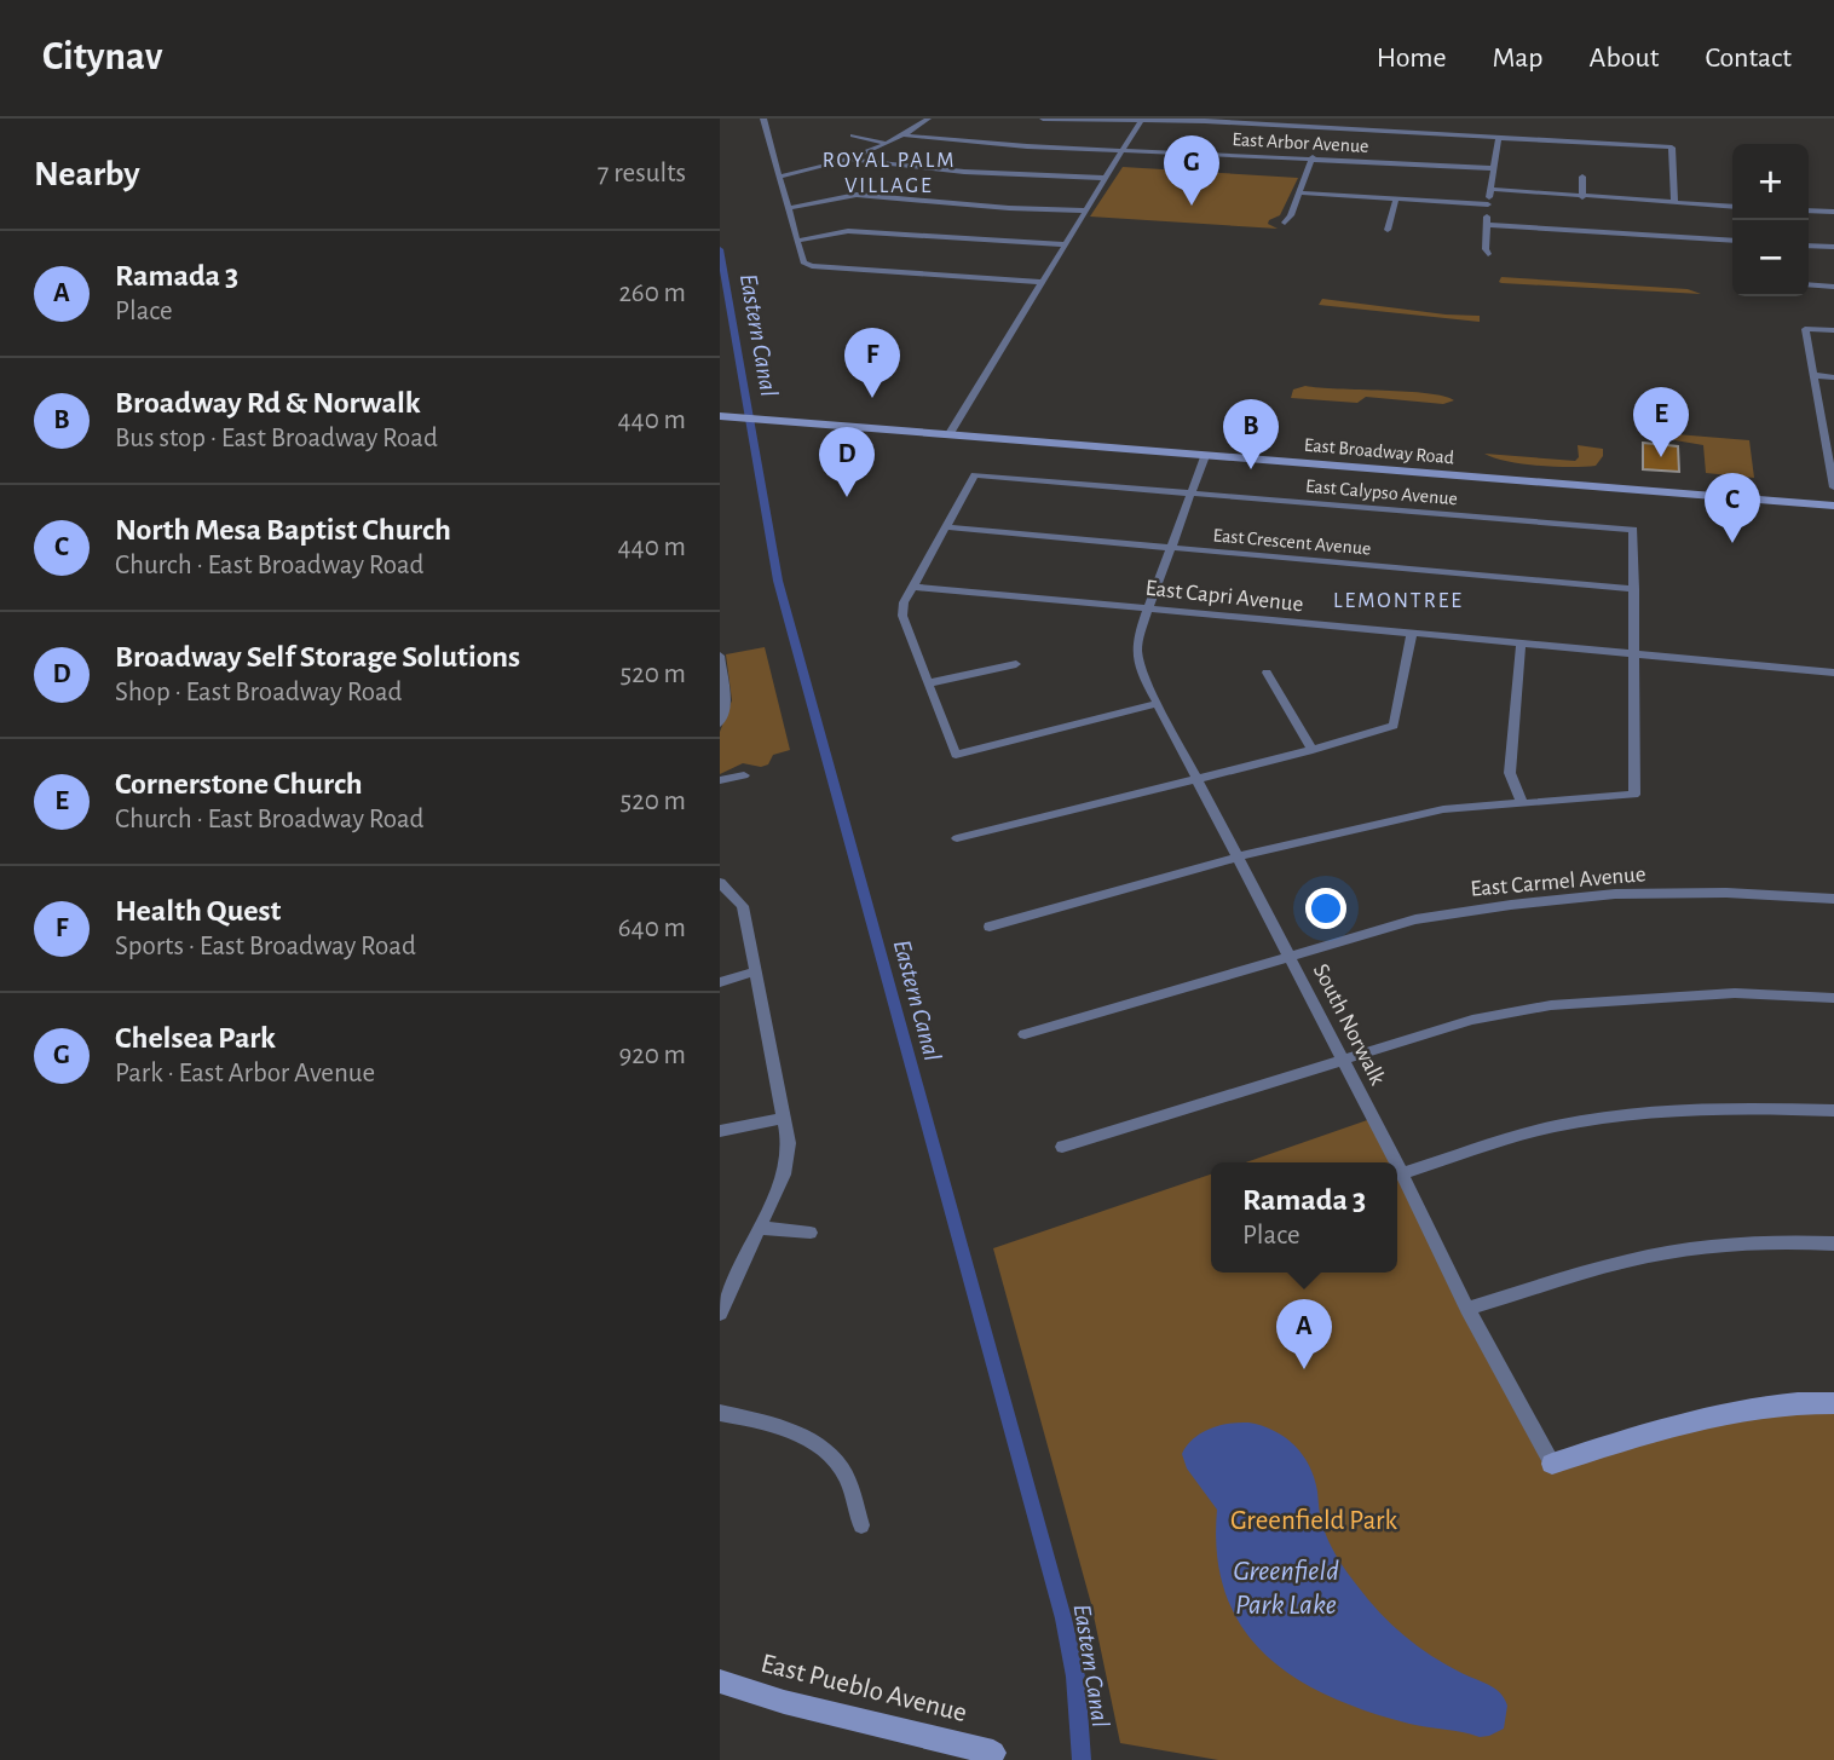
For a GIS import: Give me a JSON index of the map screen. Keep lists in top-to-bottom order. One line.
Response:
{"streets":{"main road":["East Broadway Road","East Pueblo Avenue"],"street":["East Arbor Avenue","East Calypso Avenue","East Crescent Avenue","East Capri Avenue","East Carmel Avenue","South Norwalk"]},"crossings":[["East Broadway Road","South Norwalk"],["East Calypso Avenue","East Crescent Avenue"],["East Calypso Avenue","South Norwalk"],["East Crescent Avenue","South Norwalk"],["East Capri Avenue","South Norwalk"],["East Carmel Avenue","South Norwalk"]],"districts":["ROYAL PALM VILLAGE","LEMONTREE"],"water":["Eastern Canal","Greenfield Park Lake"],"parks":["Greenfield Park"],"page":{"header":"Citynav","nav":["Home","Map","About","Contact"],"heading":["Nearby","7 results"],"pins":["G","F","E","B","D","C","A"],"map_buttons":["+","−"],"list":[{"mark":"A","name":"Ramada 3","note":"Place","value":"260 m"},{"mark":"B","name":"Broadway Rd & Norwalk","note":"Bus stop · East Broadway Road","value":"440 m"},{"mark":"C","name":"North Mesa Baptist Church","note":"Church · East Broadway Road","value":"440 m"},{"mark":"D","name":"Broadway Self Storage Solutions","note":"Shop · East Broadway Road","value":"520 m"},{"mark":"E","name":"Cornerstone Church","note":"Church · East Broadway Road","value":"520 m"},{"mark":"F","name":"Health Quest","note":"Sports · East Broadway Road","value":"640 m"},{"mark":"G","name":"Chelsea Park","note":"Park · East Arbor Avenue","value":"920 m"}],"popup":["Ramada 3","Place"]}}
